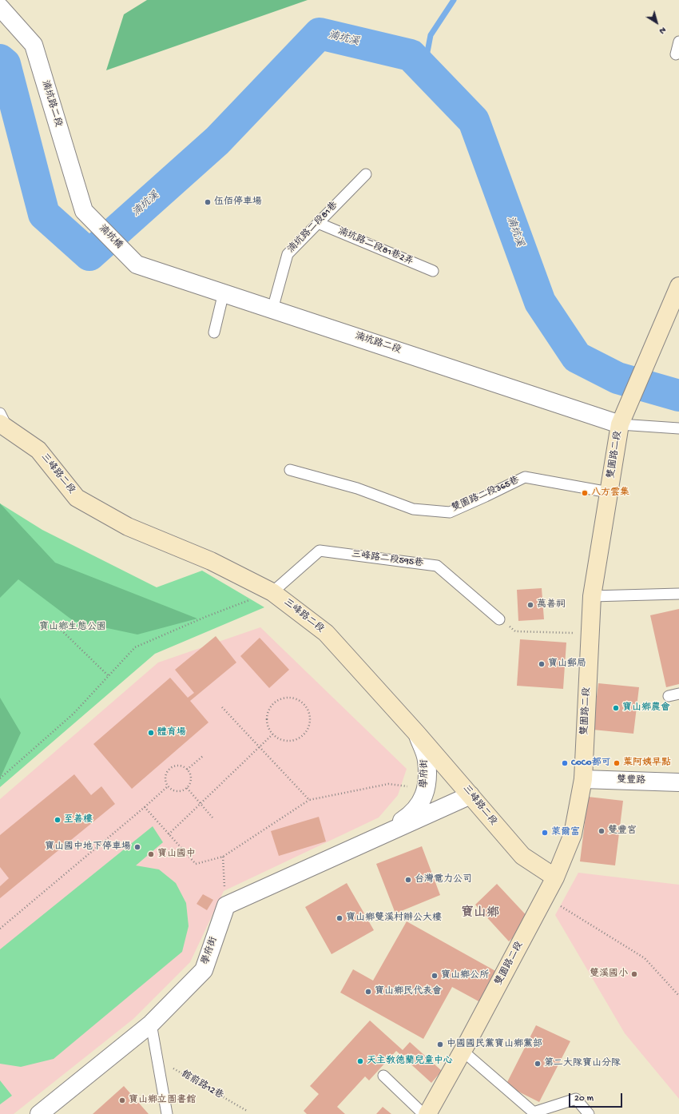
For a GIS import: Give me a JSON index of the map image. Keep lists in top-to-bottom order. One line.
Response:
{"streets":{"street":["湳坑路二段","湳坑橋","雙園路二段","三峰路二段","學府街","雙豐路"],"lane":["湳坑路二段81巷","湳坑路二段81巷2弄","雙園路二段365巷","三峰路二段595巷"],"path":["館前路12巷"]},"crossings":[["湳坑路二段","湳坑路二段81巷"],["湳坑路二段","湳坑橋"],["湳坑路二段","雙園路二段"],["湳坑路二段81巷","湳坑路二段81巷2弄"],["雙園路二段","三峰路二段"],["雙園路二段","雙園路二段365巷"],["雙園路二段","雙豐路"],["三峰路二段","三峰路二段595巷"],["三峰路二段","學府街"]],"districts":["寶山鄉"],"water":["湳坑溪"],"parks":["寶山鄉生態公園"],"places":["伍佰停車場","八方雲集","萬善祠","寶山郵局","寶山鄉農會","體育場","CoCo都可","葉阿姨早點","至善樓","雙豐宮","萊爾富","寶山國中地下停車場","寶山國中","台灣電力公司","寶山鄉雙溪村辦公大樓","雙溪國小","寶山鄉公所","寶山鄉民代表會","中國國民黨寶山鄉黨部","天主教德蘭兒童中心","第二大隊寶山分隊","寶山鄉立圖書館"],"scale_bar":"20 m","north":"bottom right"}
